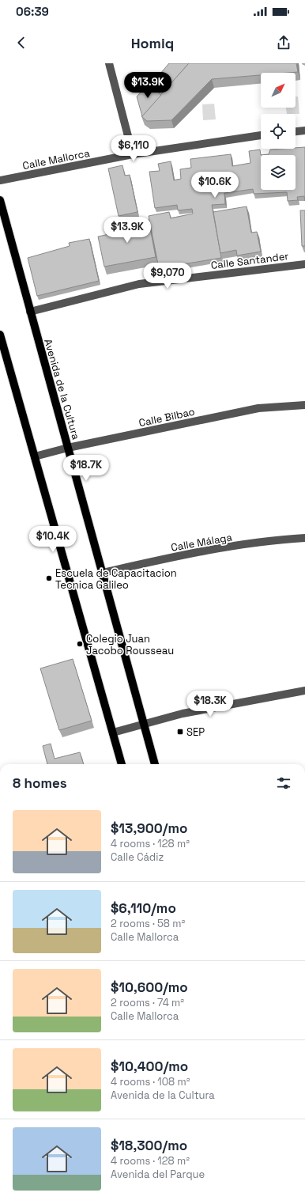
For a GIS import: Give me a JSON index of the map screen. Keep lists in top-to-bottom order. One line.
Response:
{"streets":{"main road":["Avenida de la Cultura"],"street":["Calle Mallorca","Calle Santander","Calle Bilbao","Calle Málaga"]},"crossings":[["Calle Santander","Avenida de la Cultura"],["Avenida de la Cultura","Calle Bilbao"],["Avenida de la Cultura","Calle Málaga"]],"places":{"other":["Escuela de Capacitacion Tecnica Galileo","Colegio Juan Jacobo Rousseau"],"transit":["SEP"]},"north":"top right","page":{"status":"06:39","header":"Homiq","price":["$13.9K","$6,110","$10.6K","$13.9K","$9,070","$18.7K","$10.4K","$18.3K"],"heading":"8 homes","list":[{"name":"$13,900/mo","note":"4 rooms · 128 m² · Calle Cádiz"},{"name":"$6,110/mo","note":"2 rooms · 58 m² · Calle Mallorca"},{"name":"$10,600/mo","note":"2 rooms · 74 m² · Calle Mallorca"},{"name":"$10,400/mo","note":"4 rooms · 108 m² · Avenida de la Cultura"},{"name":"$18,300/mo","note":"4 rooms · 128 m² · Avenida del Parque"}]}}
